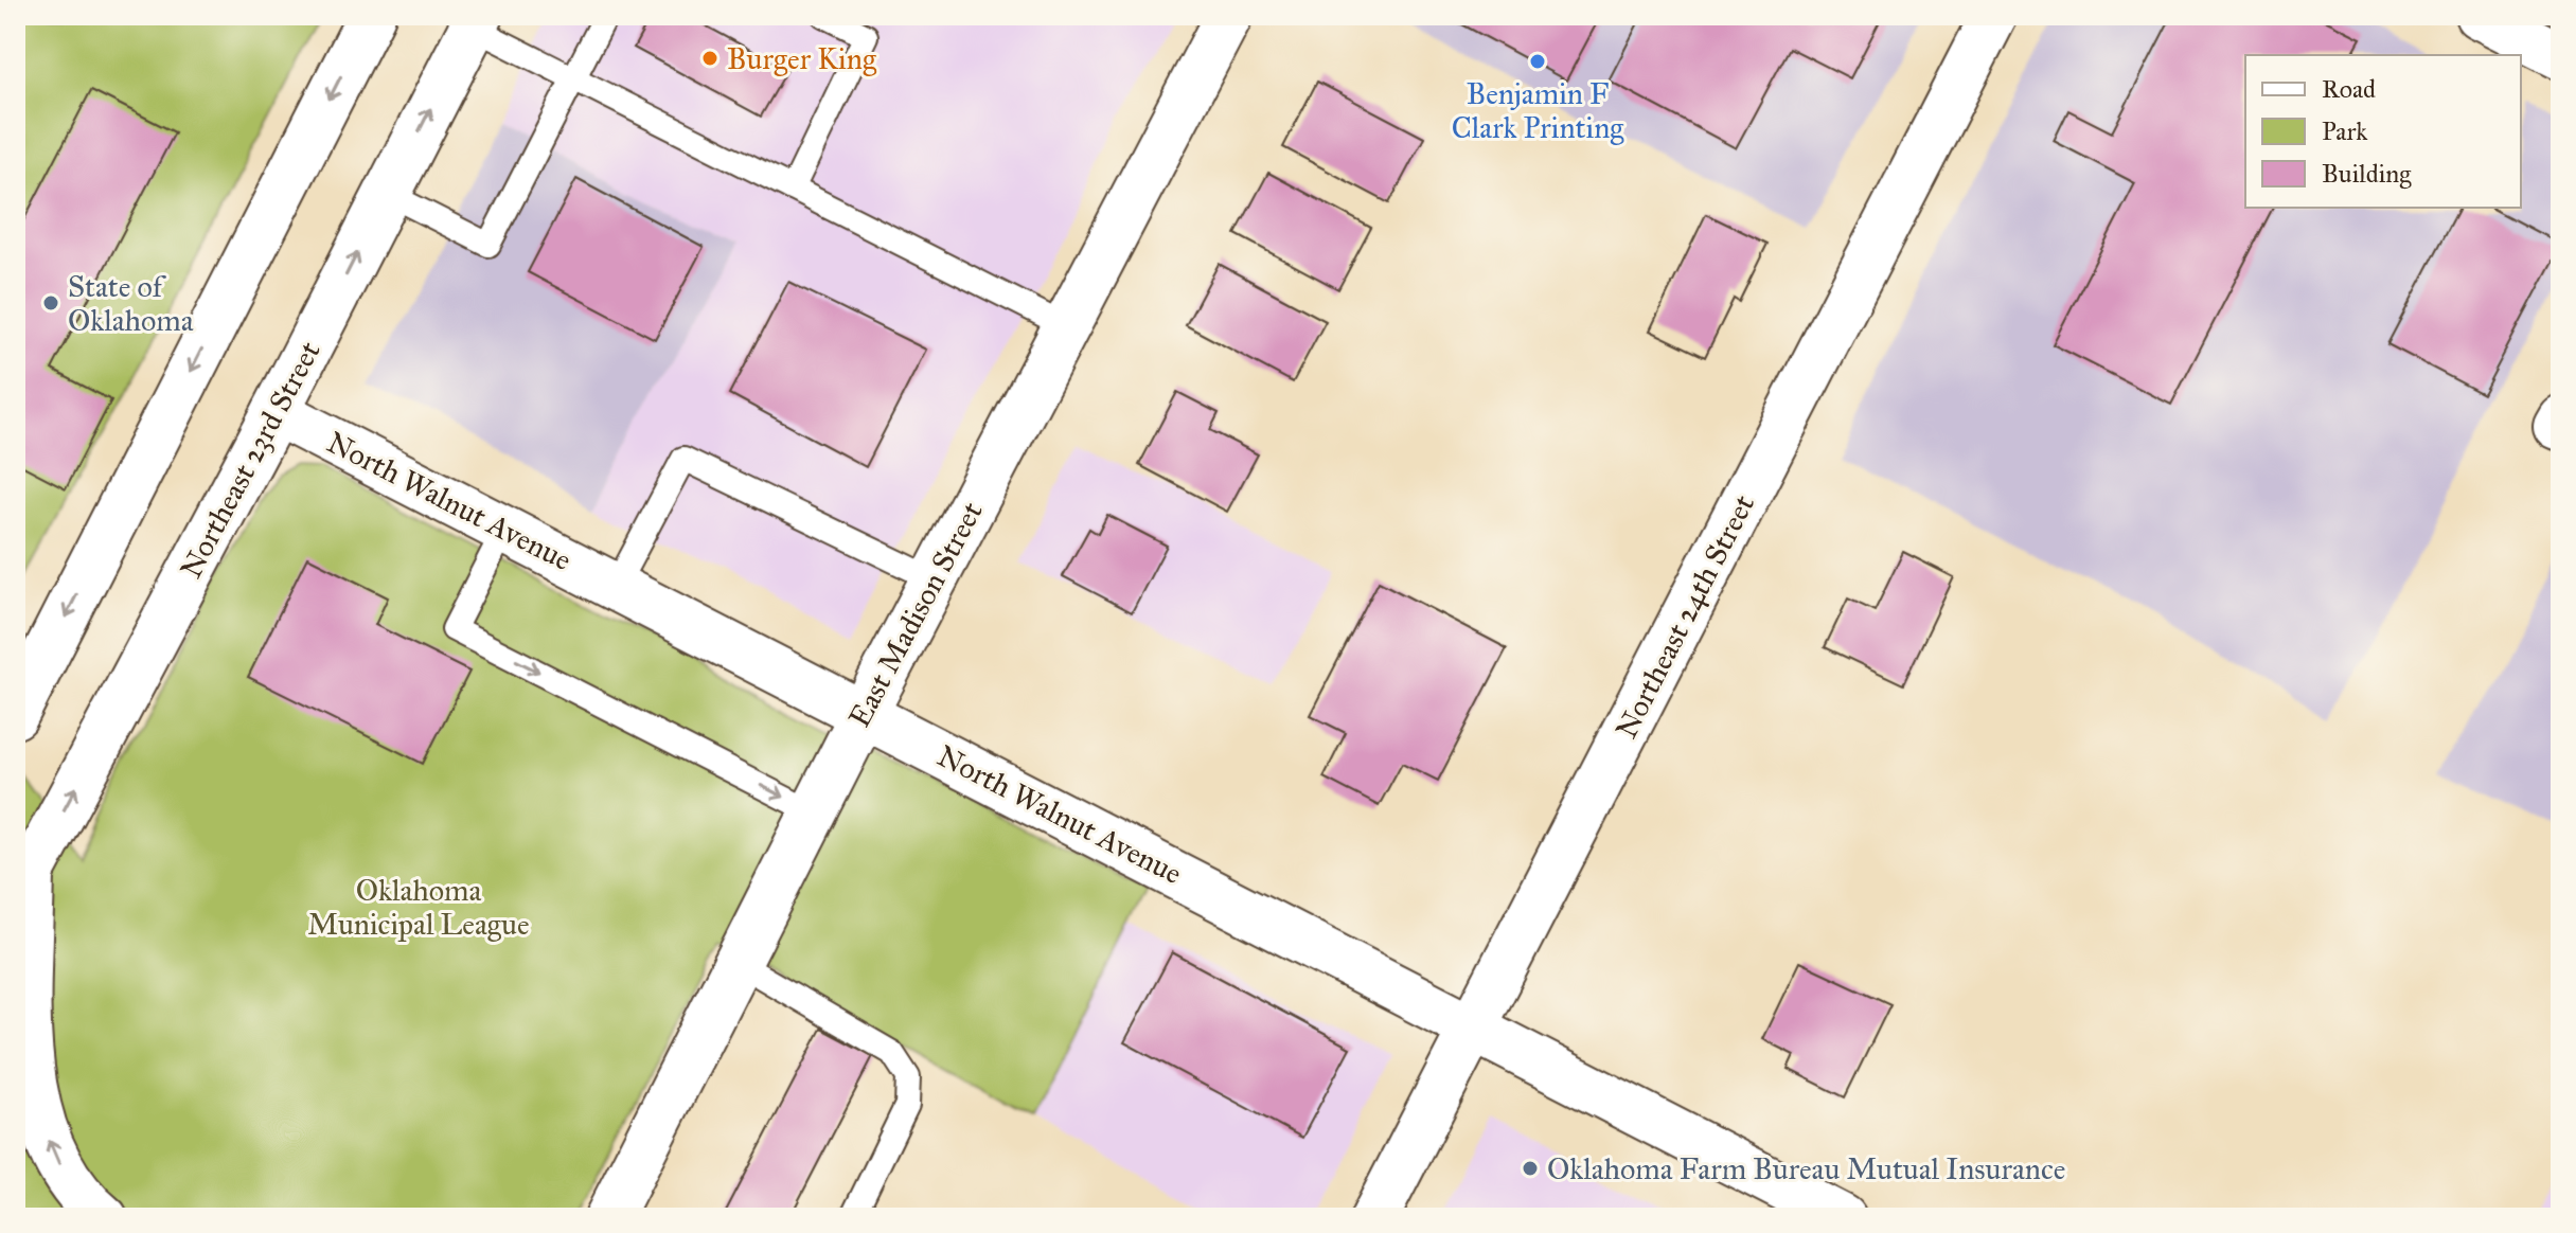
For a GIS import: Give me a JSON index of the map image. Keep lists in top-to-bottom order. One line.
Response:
{"streets":{"street":["Northeast 23rd Street","North Walnut Avenue","East Madison Street","Northeast 24th Street"]},"crossings":[["Northeast 23rd Street","North Walnut Avenue"],["North Walnut Avenue","East Madison Street"],["North Walnut Avenue","Northeast 24th Street"]],"parks":["Oklahoma Municipal League"],"places":["Burger King","Benjamin F Clark Printing","State of Oklahoma","Oklahoma Farm Bureau Mutual Insurance"],"legend":["Road","Park","Building"]}
